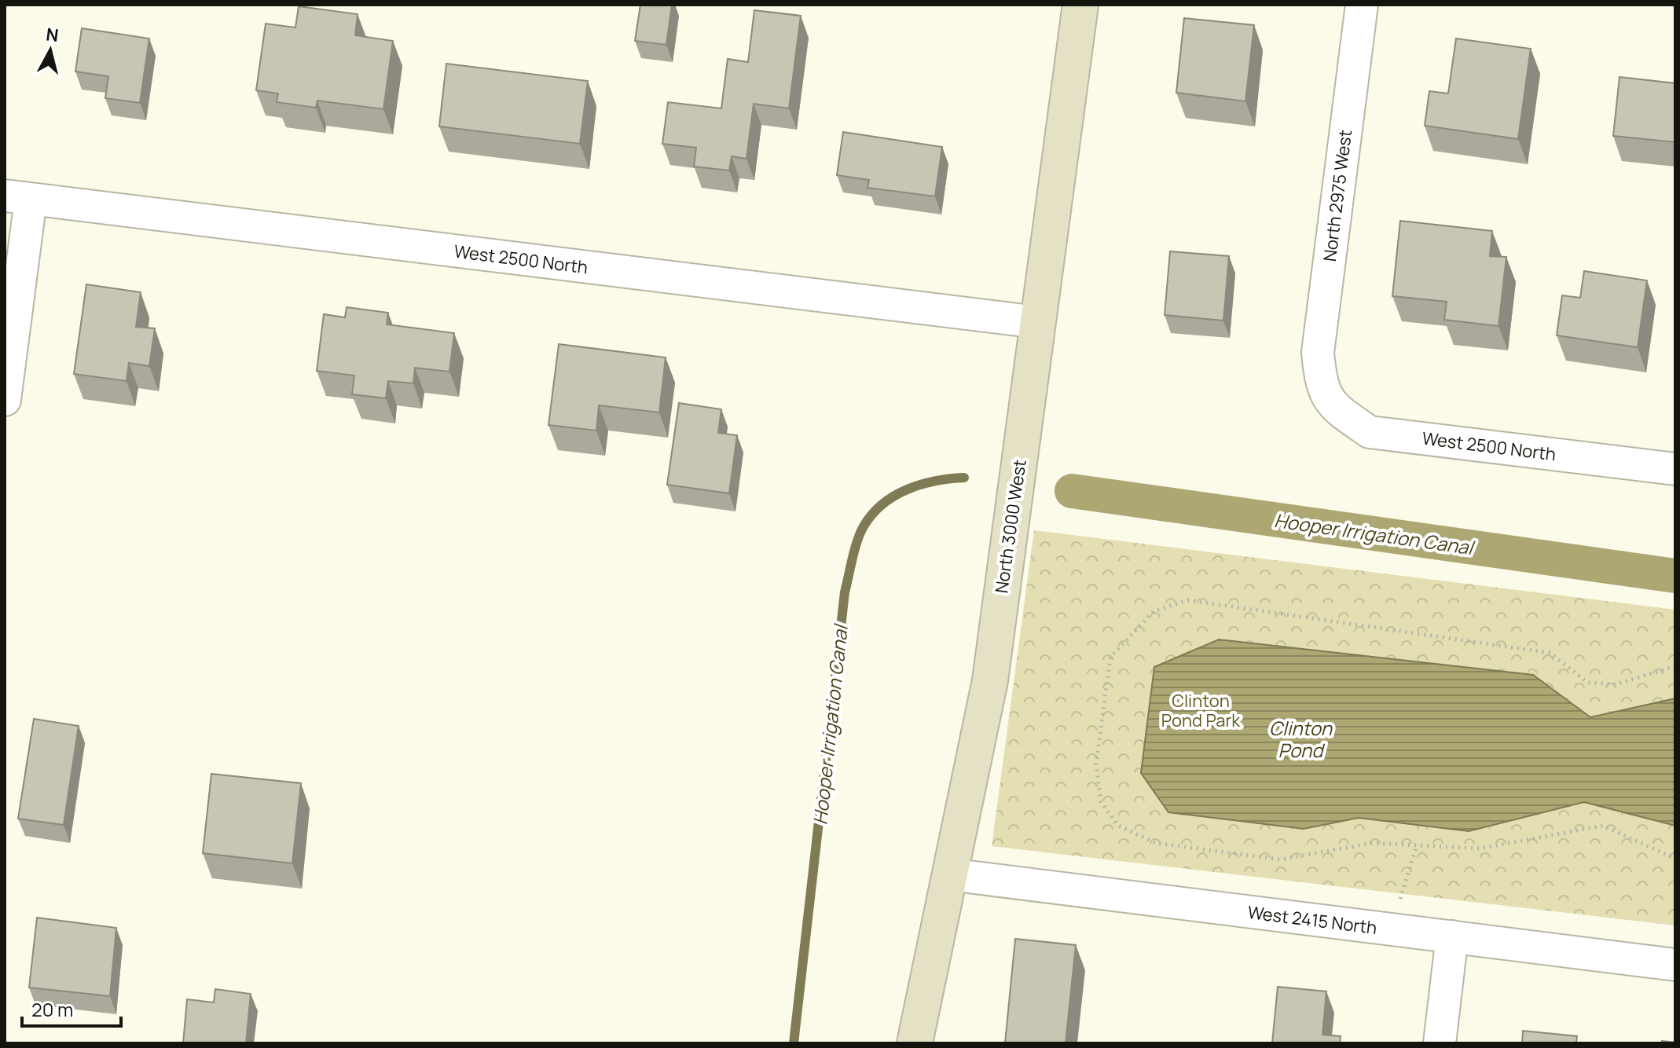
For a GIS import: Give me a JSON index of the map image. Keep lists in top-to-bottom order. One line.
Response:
{"streets":{"main road":["North 3000 West"],"street":["North 2975 West","West 2500 North","West 2415 North"]},"crossings":[["North 2975 West","West 2500 North"],["West 2500 North","North 3000 West"],["North 3000 West","West 2415 North"]],"water":["Hooper Irrigation Canal","Clinton Pond"],"parks":["Clinton Pond Park"],"scale_bar":"20 m","north":"top"}
